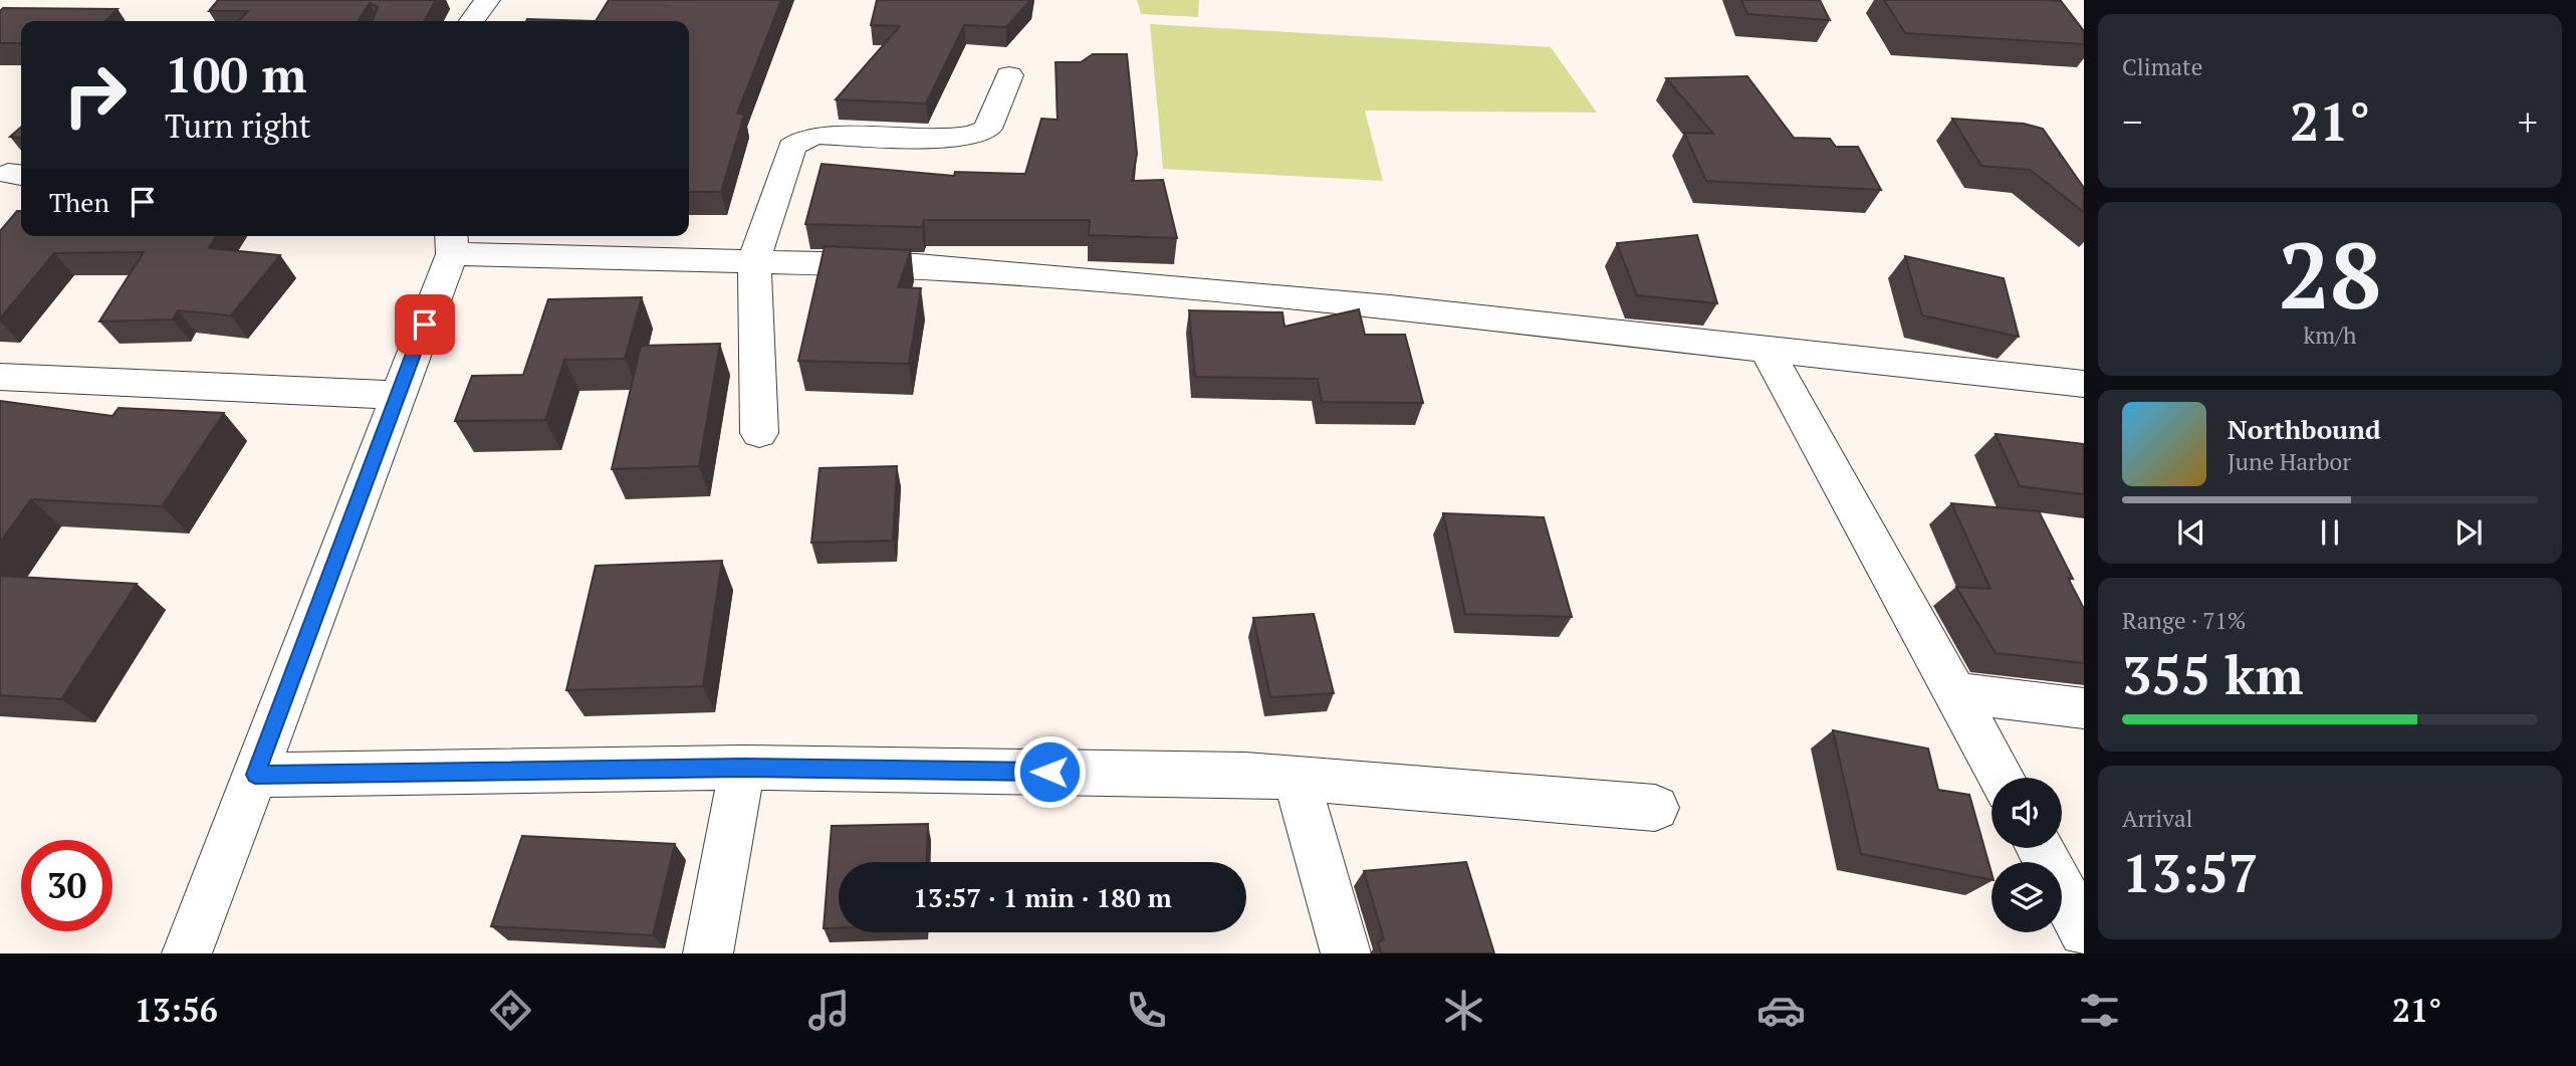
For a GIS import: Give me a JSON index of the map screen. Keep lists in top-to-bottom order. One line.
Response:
{"page":{"tile":["Climate",["28","km/h"],["Range · 71%","355 km"],["Arrival","13:57"]],"turn":["100 m","Turn right"],"heat":["−","21°","+"],"then":"Then","song":["Northbound","June Harbor"],"limit":"30","trip":"13:57 · 1 min · 180 m","tabs":["13:56","21°"]}}
